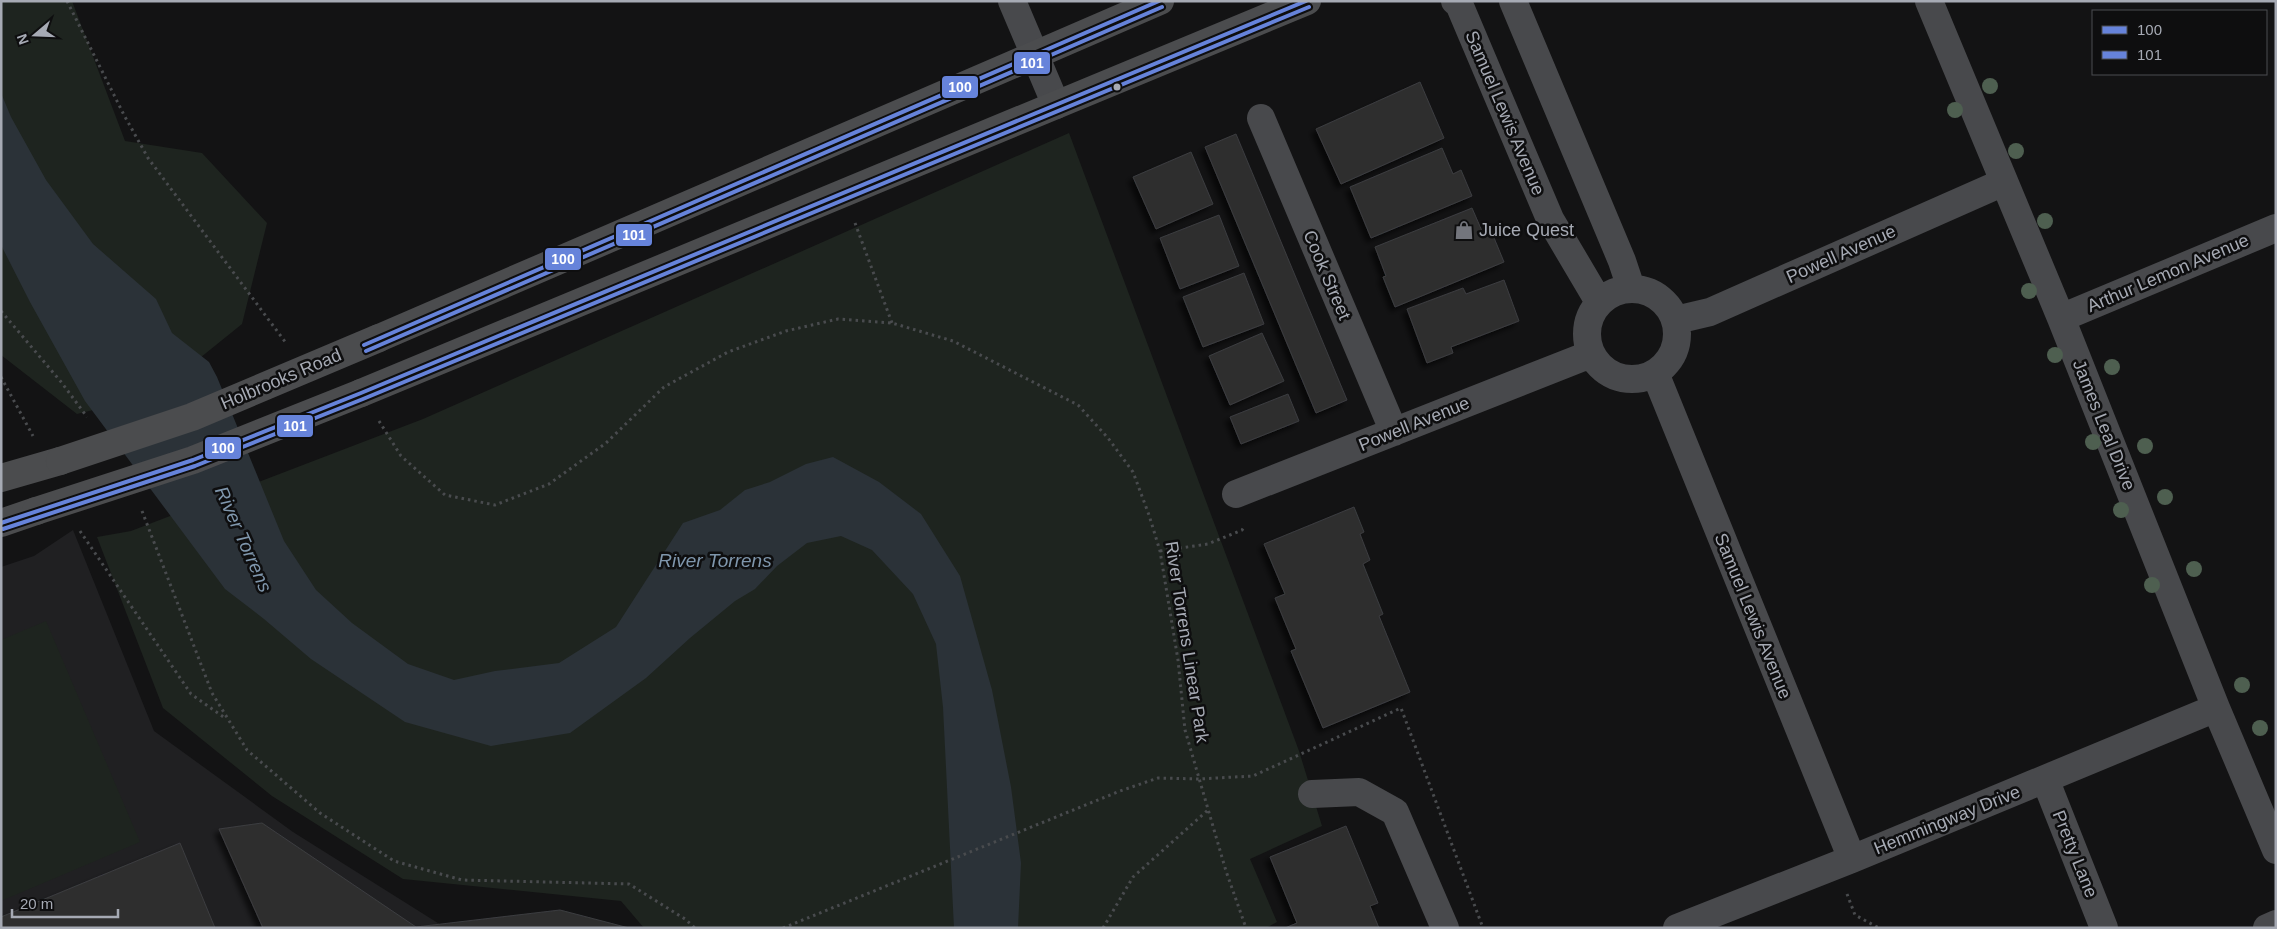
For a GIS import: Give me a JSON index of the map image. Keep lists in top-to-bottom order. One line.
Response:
{"streets":{"main road":["Holbrooks Road"],"street":["Samuel Lewis Avenue","Powell Avenue","Arthur Lemon Avenue","Cook Street","James Leal Drive","Hemmingway Drive","Pretty Lane"],"path":["River Torrens Linear Park"]},"crossings":[["Samuel Lewis Avenue","Powell Avenue"],["Samuel Lewis Avenue","Hemmingway Drive"],["Powell Avenue","Cook Street"],["Powell Avenue","James Leal Drive"],["Arthur Lemon Avenue","James Leal Drive"],["James Leal Drive","Hemmingway Drive"],["Hemmingway Drive","Pretty Lane"]],"water":["River Torrens"],"places":{"shop":["Juice Quest"]},"lines":["transit line 100","transit line 101"],"legend":["100","101"],"scale_bar":"20 m","north":"left"}
